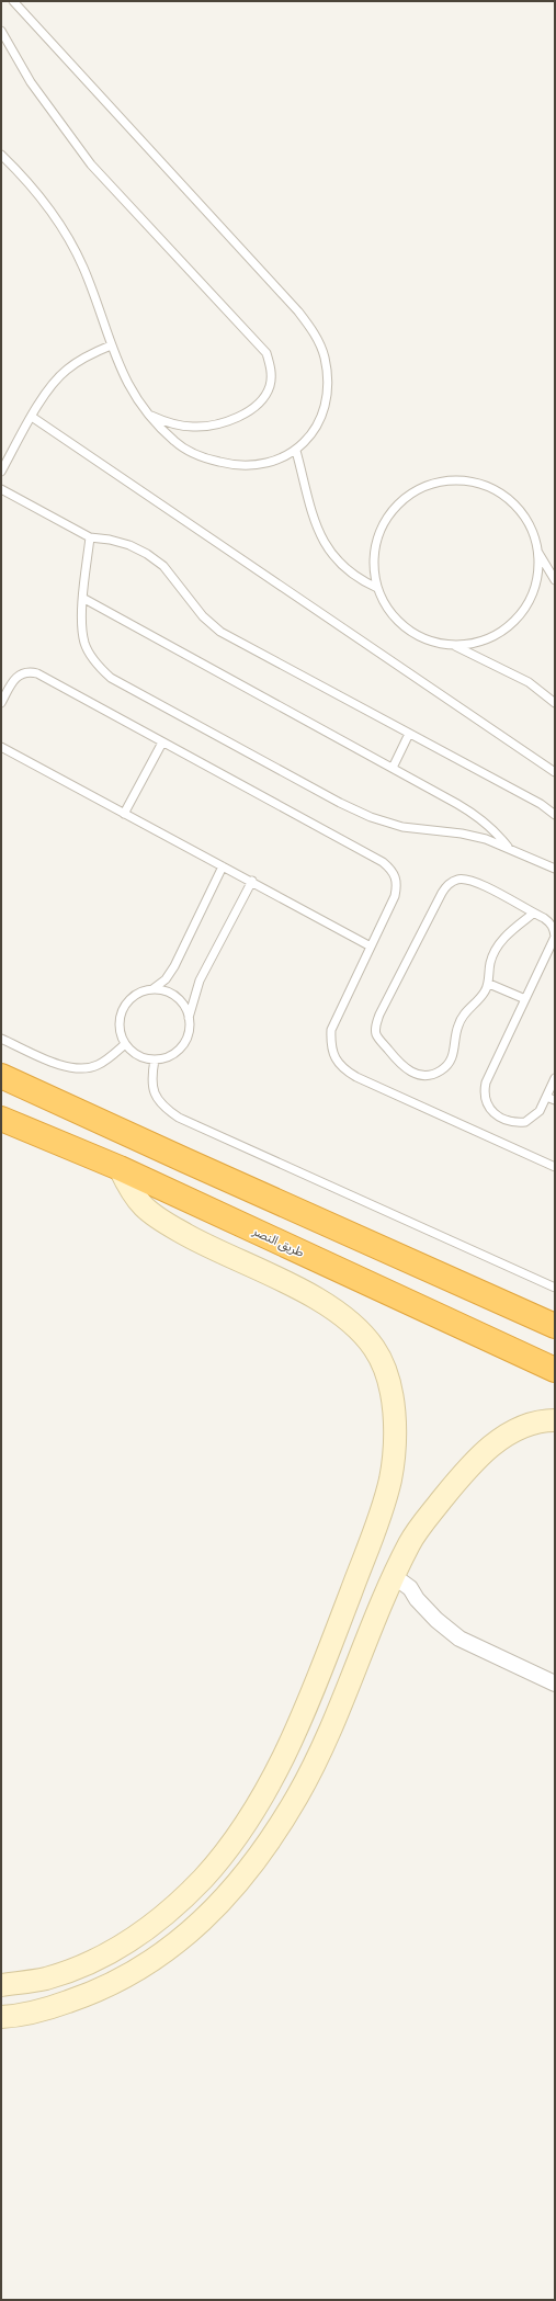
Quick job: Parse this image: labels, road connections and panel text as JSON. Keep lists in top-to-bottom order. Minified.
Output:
{"streets":{"highway":["طريق النصر"]}}
